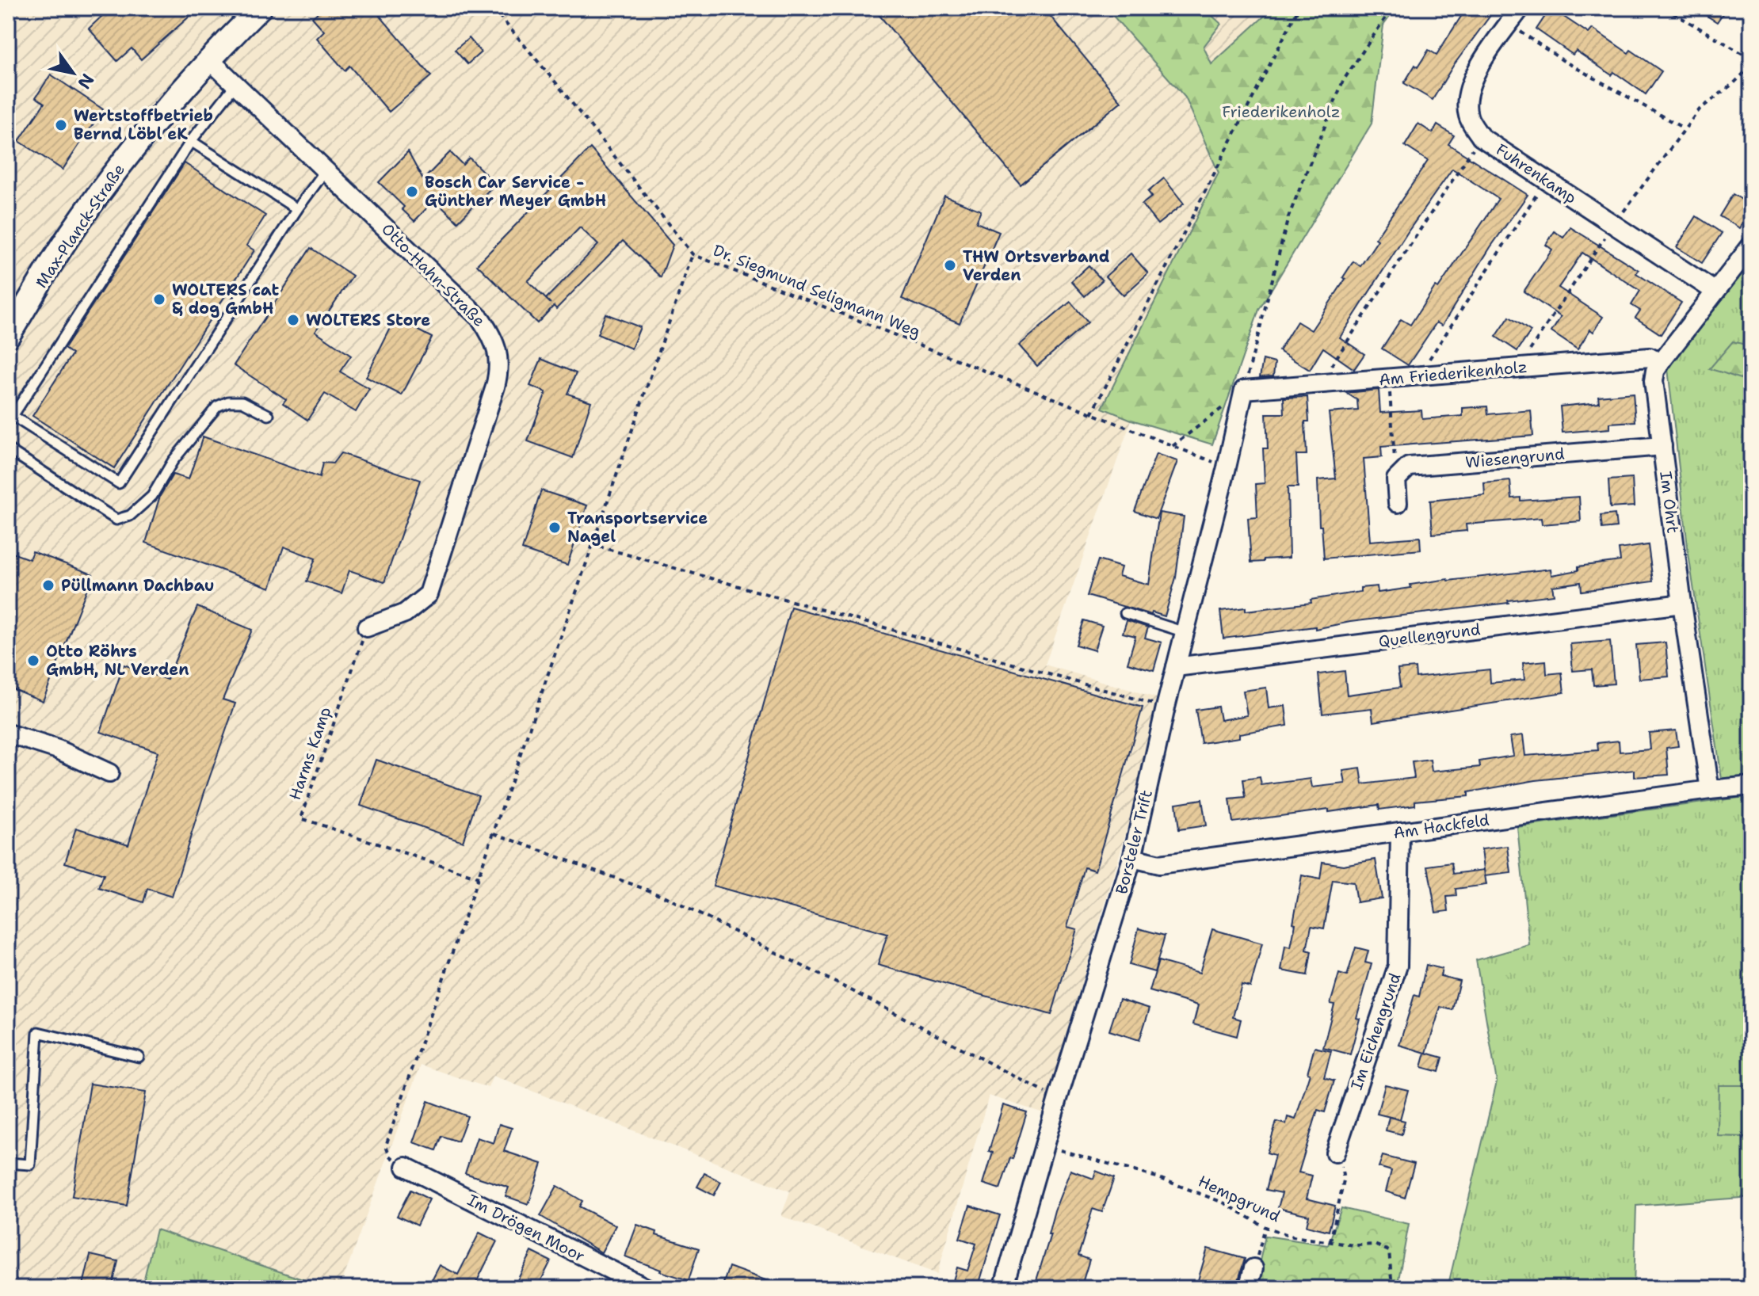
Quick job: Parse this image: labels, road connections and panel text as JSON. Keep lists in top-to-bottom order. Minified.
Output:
{"streets":{"street":["Fuhrenkamp","Max-Planck-Straße","Otto-Hahn-Straße","Am Friederikenholz","Wiesengrund","Im Ohrt","Quellengrund","Am Hackfeld","Borsteler Trift","Im Eichengrund","Im Drögen Moor"],"path":["Dr. Siegmund Seligmann Weg","Harms Kamp","Hempgrund"]},"crossings":[["Fuhrenkamp","Im Ohrt"],["Max-Planck-Straße","Otto-Hahn-Straße"],["Otto-Hahn-Straße","Harms Kamp"],["Dr. Siegmund Seligmann Weg","Borsteler Trift"],["Am Friederikenholz","Im Ohrt"],["Am Friederikenholz","Borsteler Trift"],["Wiesengrund","Im Ohrt"],["Im Ohrt","Quellengrund"],["Im Ohrt","Am Hackfeld"],["Quellengrund","Borsteler Trift"],["Am Hackfeld","Borsteler Trift"],["Am Hackfeld","Im Eichengrund"],["Borsteler Trift","Hempgrund"]],"parks":["Friederikenholz"],"places":["Wertstoffbetrieb Bernd Löbl eK","Bosch Car Service - Günther Meyer GmbH","THW Ortsverband Verden","WOLTERS cat & dog GmbH","WOLTERS Store","Transportservice Nagel","Püllmann Dachbau","Otto Röhrs GmbH, NL Verden"],"north":"bottom right"}
